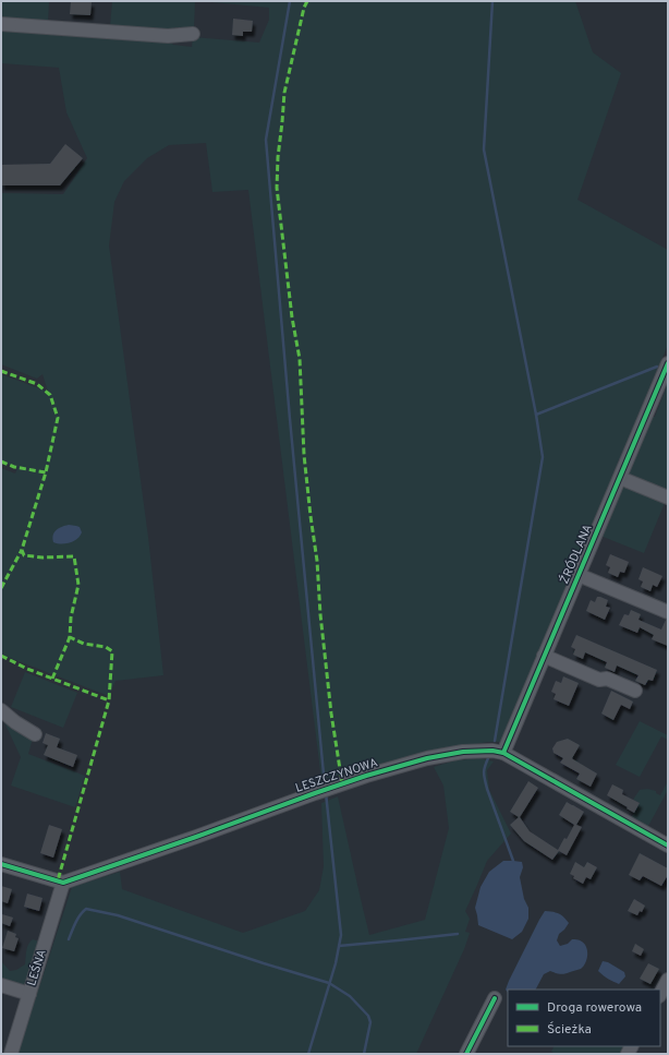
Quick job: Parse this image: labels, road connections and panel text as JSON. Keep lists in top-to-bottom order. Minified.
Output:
{"streets":{"street":["ŹRÓDLANA","LESZCZYNOWA","LEŚNA"]},"crossings":[["ŹRÓDLANA","LESZCZYNOWA"],["LESZCZYNOWA","LEŚNA"]],"legend":["Droga rowerowa","Ścieżka"]}
